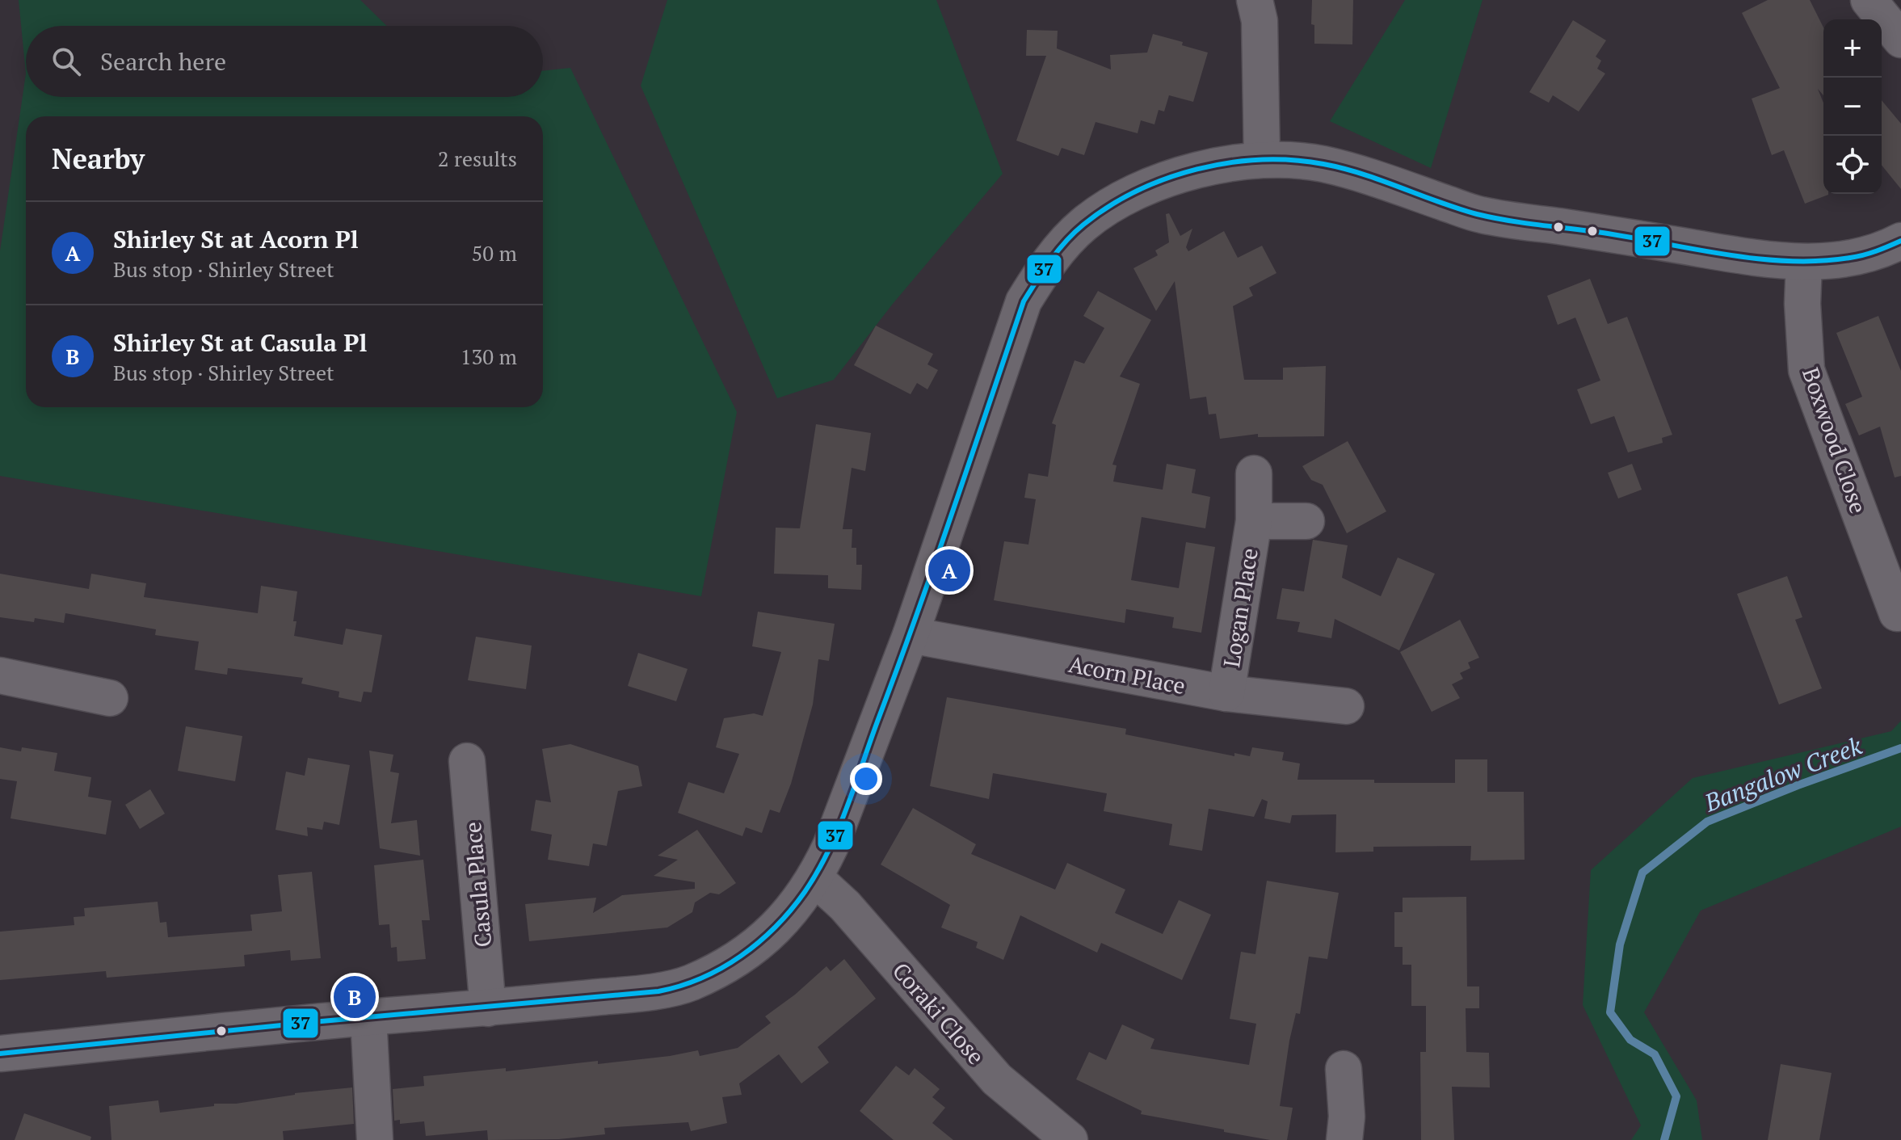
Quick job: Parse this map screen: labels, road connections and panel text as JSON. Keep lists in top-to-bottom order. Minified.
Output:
{"streets":{"street":["Boxwood Close","Logan Place","Acorn Place","Casula Place","Coraki Close"]},"crossings":[["Logan Place","Acorn Place"]],"water":["Bangalow Creek"],"lines":["transit line 37"],"page":{"map_buttons":["+","−"],"search":"Search here","heading":["Nearby","2 results"],"list":[{"mark":"A","name":"Shirley St at Acorn Pl","note":"Bus stop · Shirley Street","value":"50 m"},{"mark":"B","name":"Shirley St at Casula Pl","note":"Bus stop · Shirley Street","value":"130 m"}],"pins":["A","B"]}}
